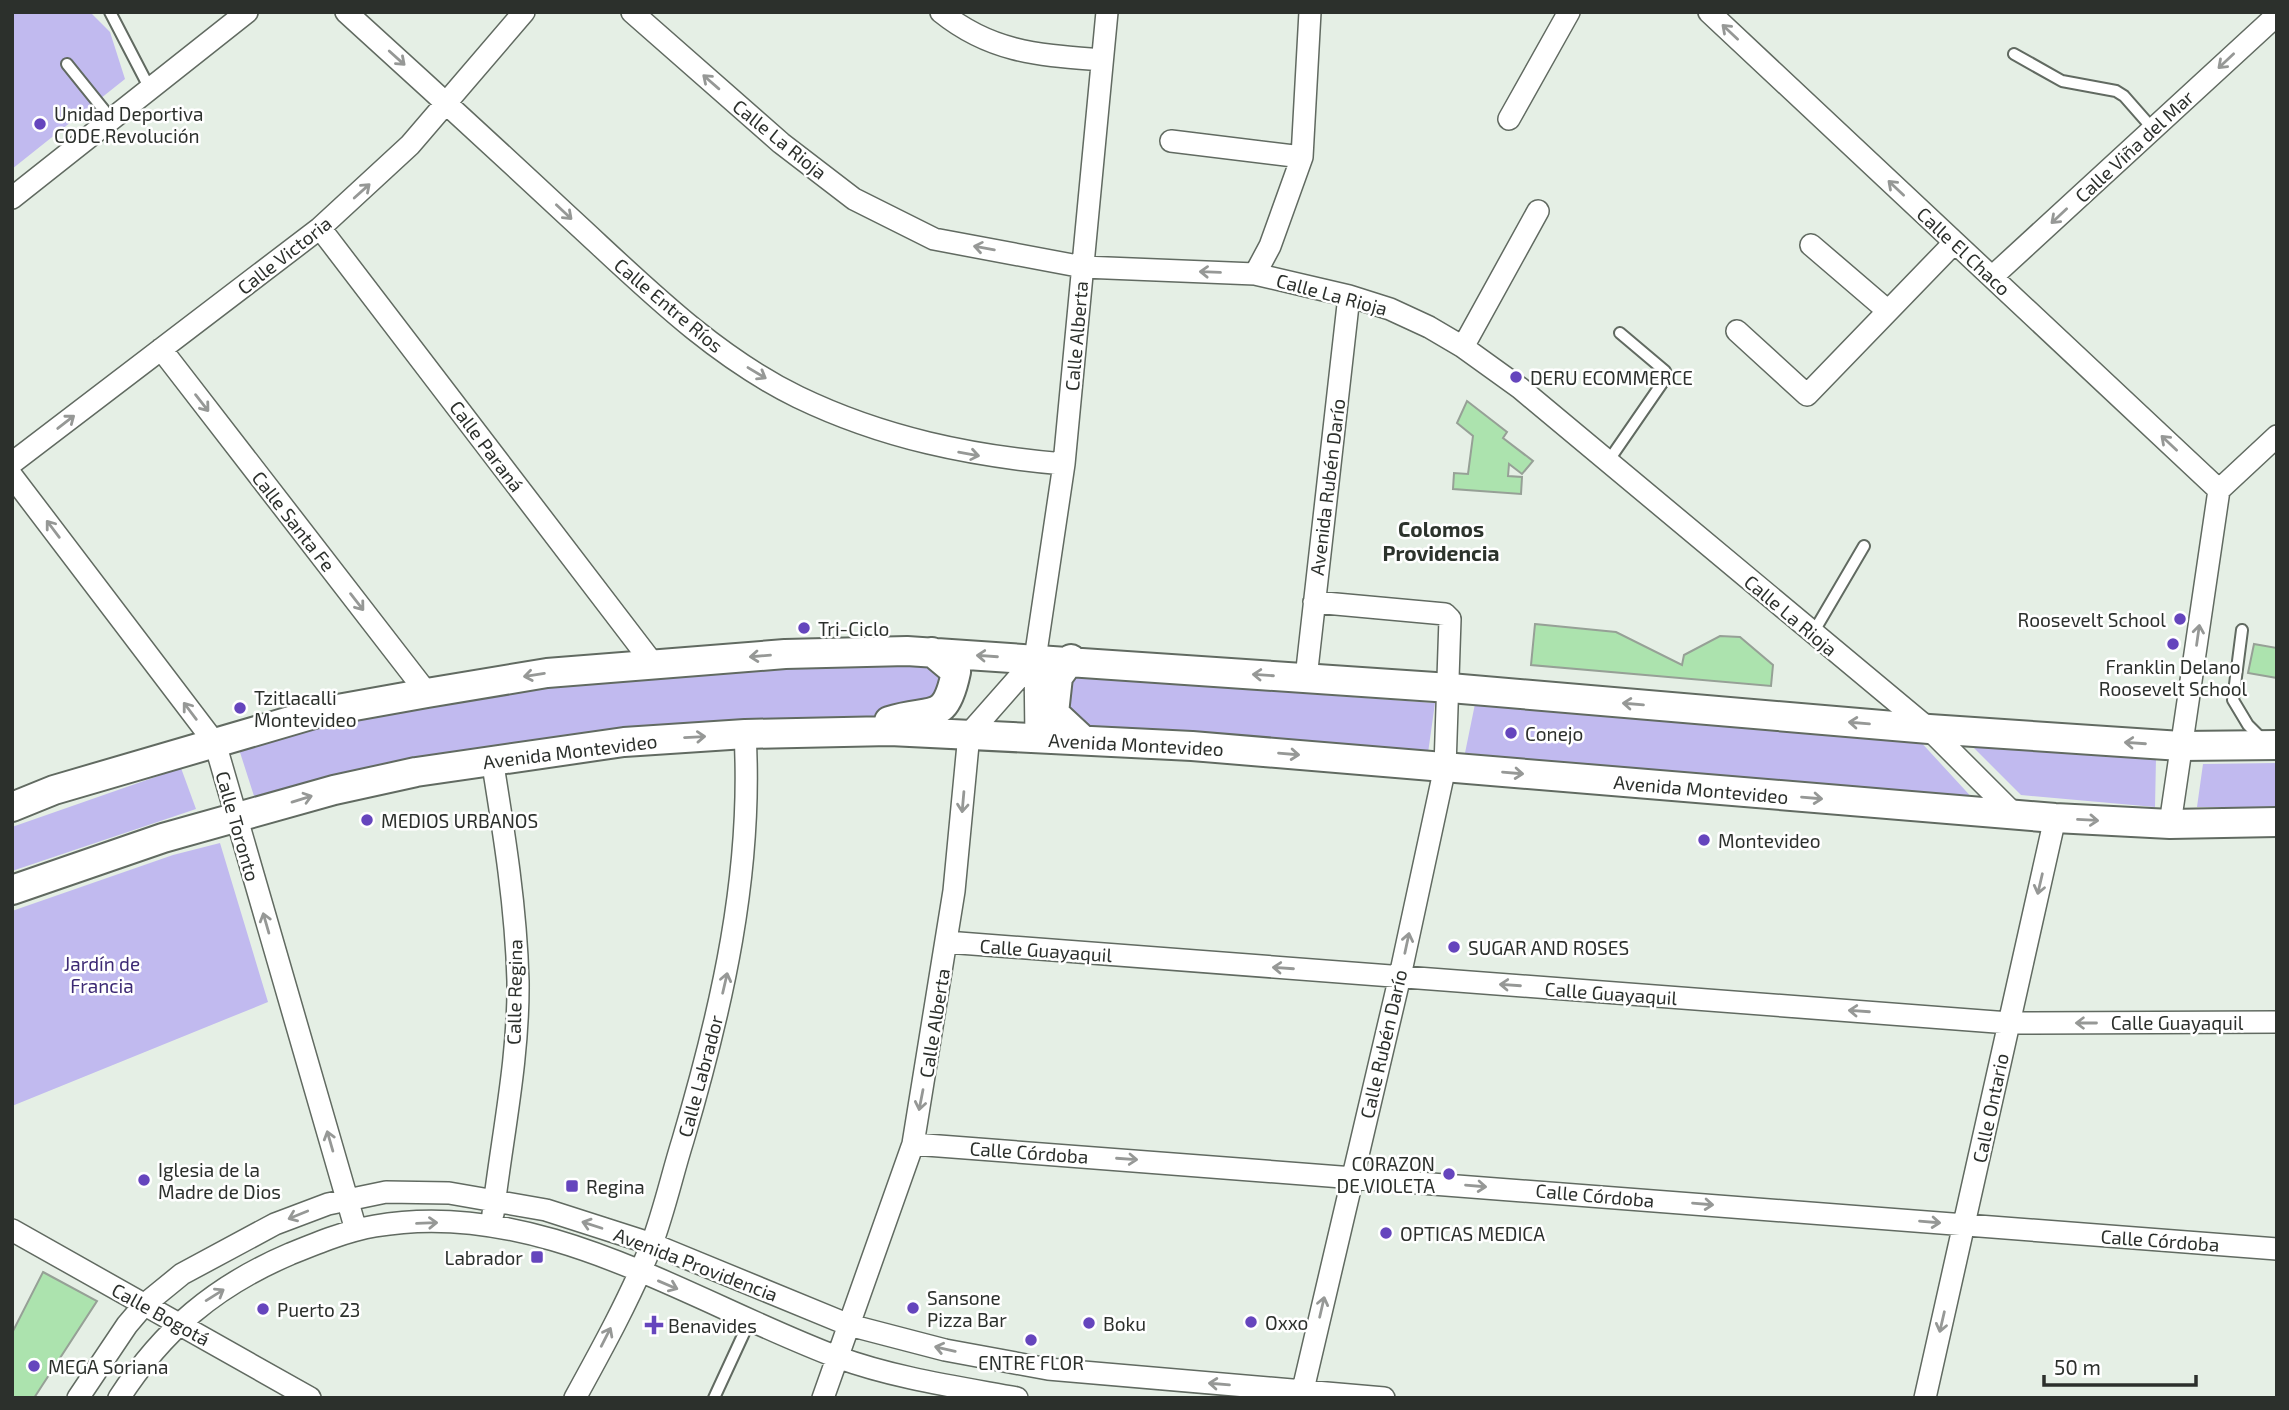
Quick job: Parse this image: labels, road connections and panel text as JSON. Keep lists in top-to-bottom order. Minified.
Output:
{"streets":{"street":["Calle La Rioja","Calle Viña del Mar","Calle El Chaco","Calle Victoria","Calle Entre Ríos","Calle Alberta","Calle Paraná","Avenida Rubén Darío","Calle Santa Fe","Avenida Montevideo","Calle Toronto","Calle Guayaquil","Calle Regina","Calle Rubén Darío","Calle Labrador","Calle Ontario","Calle Córdoba","Avenida Providencia","Calle Bogotá"]},"crossings":[["Calle La Rioja","Calle Alberta"],["Calle La Rioja","Avenida Rubén Darío"],["Calle La Rioja","Avenida Montevideo"],["Calle Viña del Mar","Calle El Chaco"],["Calle Victoria","Calle Entre Ríos"],["Calle Victoria","Calle Paraná"],["Calle Victoria","Calle Santa Fe"],["Calle Entre Ríos","Calle Alberta"],["Calle Alberta","Avenida Montevideo"],["Calle Alberta","Calle Guayaquil"],["Calle Alberta","Calle Córdoba"],["Calle Alberta","Avenida Providencia"],["Avenida Rubén Darío","Calle Rubén Darío"],["Avenida Montevideo","Calle Toronto"],["Avenida Montevideo","Calle Regina"],["Avenida Montevideo","Calle Rubén Darío"],["Avenida Montevideo","Calle Labrador"],["Avenida Montevideo","Calle Ontario"],["Calle Toronto","Avenida Providencia"],["Calle Guayaquil","Calle Rubén Darío"],["Calle Guayaquil","Calle Ontario"],["Calle Regina","Avenida Providencia"],["Calle Rubén Darío","Calle Córdoba"],["Calle Rubén Darío","Avenida Providencia"],["Calle Labrador","Avenida Providencia"],["Calle Ontario","Calle Córdoba"],["Avenida Providencia","Calle Bogotá"]],"one_way":["Calle La Rioja","Calle Viña del Mar","Calle El Chaco","Calle Victoria","Calle Entre Ríos","Calle Santa Fe","Calle Toronto","Calle Guayaquil","Calle Rubén Darío","Calle Labrador","Calle Ontario","Calle Córdoba"],"districts":["Colomos Providencia"],"parks":["Jardín de Francia"],"places":{"other":["Unidad Deportiva CODE Revolución","DERU ECOMMERCE","Roosevelt School","Tri-Ciclo","Franklin Delano Roosevelt School","Tzitlacalli Montevideo","Conejo","MEDIOS URBANOS","Montevideo","SUGAR AND ROSES","CORAZON DE VIOLETA","Iglesia de la Madre de Dios","OPTICAS MEDICA","Sansone Pizza Bar","Puerto 23","Oxxo","Boku","ENTRE FLOR","MEGA Soriana"],"transit":["Regina","Labrador"],"health":["Benavides"]},"scale_bar":"50 m"}
